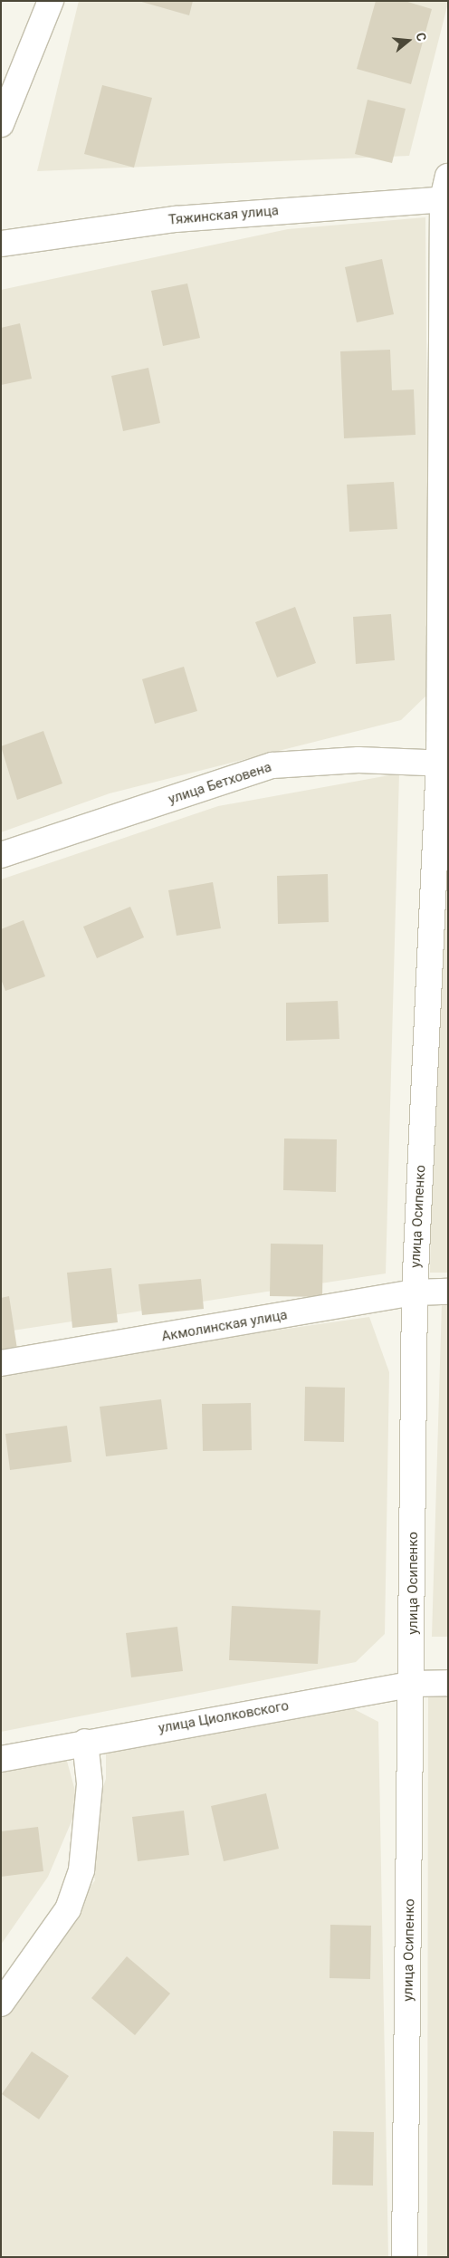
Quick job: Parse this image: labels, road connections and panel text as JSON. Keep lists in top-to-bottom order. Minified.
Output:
{"streets":{"street":["Тяжинская улица","улица Бетховена","улица Осипенко","Акмолинская улица","улица Циолковского"]},"crossings":[["Тяжинская улица","улица Осипенко"],["улица Бетховена","улица Осипенко"],["улица Осипенко","Акмолинская улица"],["улица Осипенко","улица Циолковского"]],"north":"right"}
